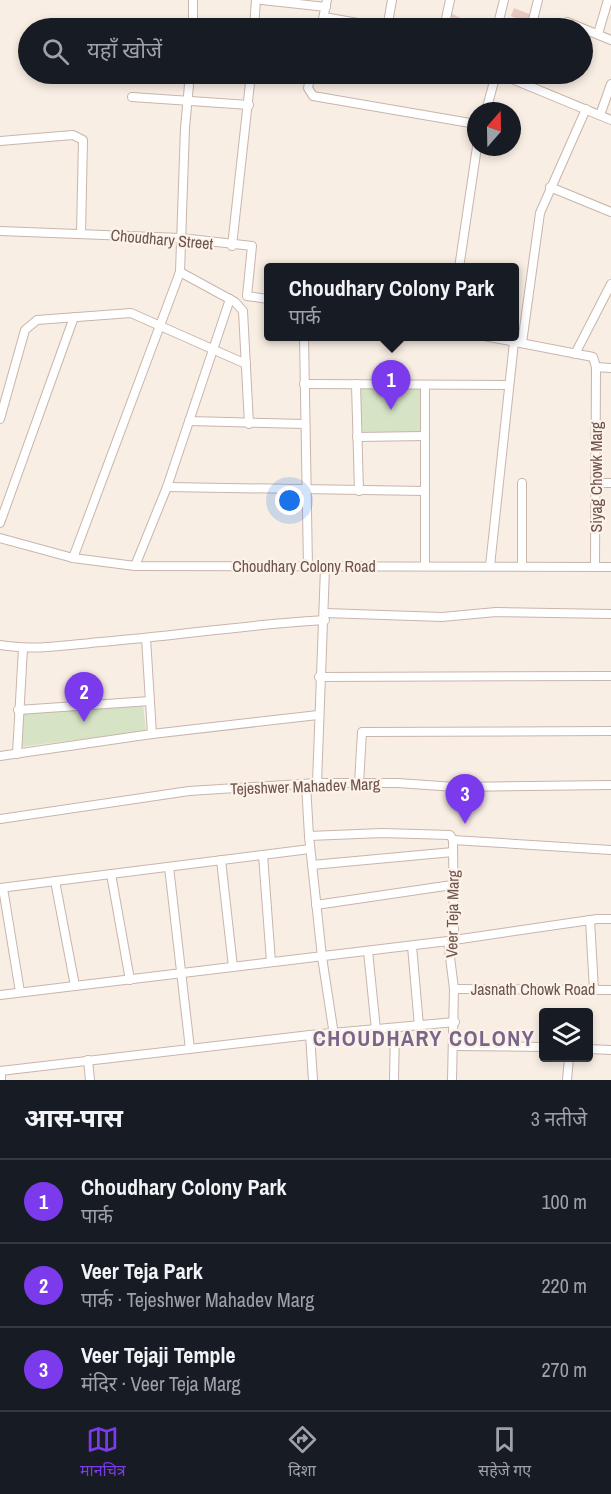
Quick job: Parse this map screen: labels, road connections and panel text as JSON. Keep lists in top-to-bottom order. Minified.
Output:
{"streets":{"street":["Choudhary Street","Siyag Chowk Marg","Choudhary Colony Road","Tejeshwer Mahadev Marg","Veer Teja Marg","Jasnath Chowk Road"]},"crossings":[["Siyag Chowk Marg","Choudhary Colony Road"],["Veer Teja Marg","Jasnath Chowk Road"]],"districts":["CHOUDHARY COLONY"],"north":"top","page":{"search":"यहाँ खोजें","popup":["Choudhary Colony Park","पार्क"],"pins":["1","2","3"],"heading":["आस-पास","3 नतीजे"],"list":[{"mark":"1","name":"Choudhary Colony Park","note":"पार्क","value":"100 m"},{"mark":"2","name":"Veer Teja Park","note":"पार्क · Tejeshwer Mahadev Marg","value":"220 m"},{"mark":"3","name":"Veer Tejaji Temple","note":"मंदिर · Veer Teja Marg","value":"270 m"}],"nav":["मानचित्र","दिशा","सहेजे गए"]}}
